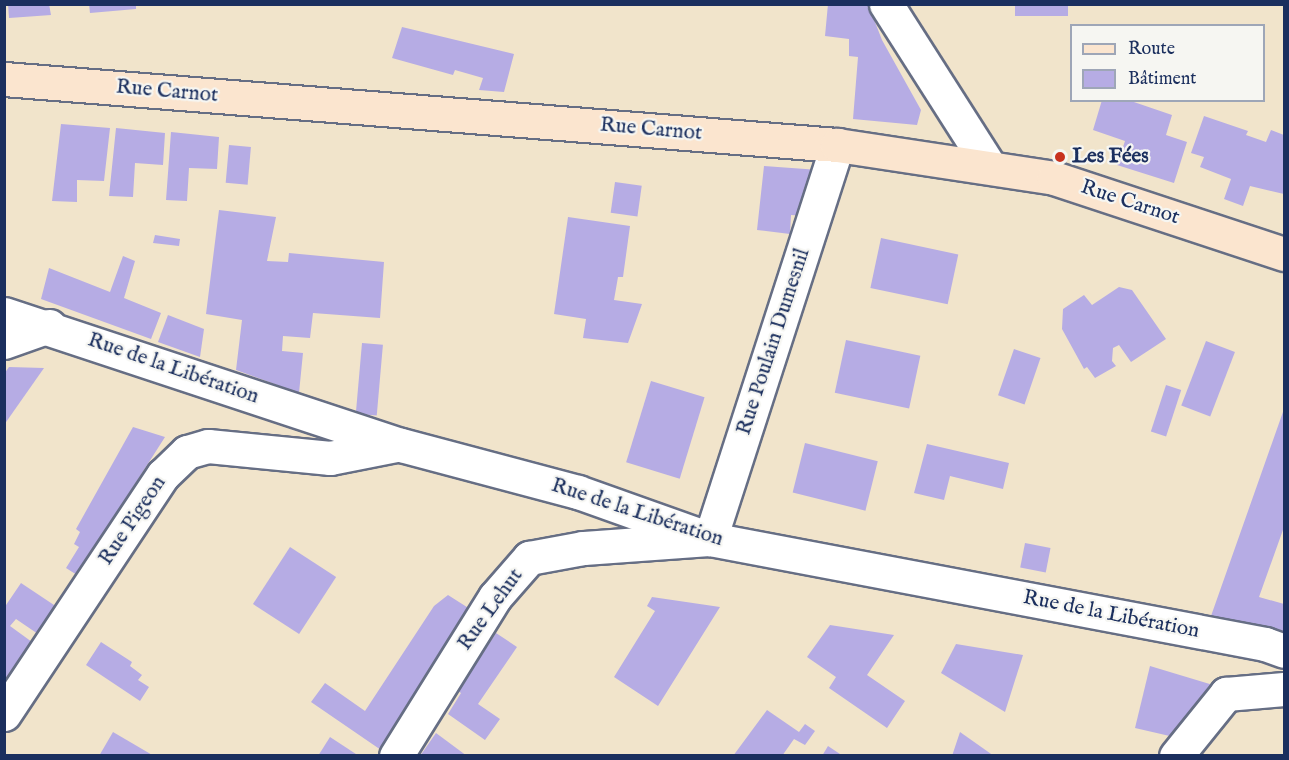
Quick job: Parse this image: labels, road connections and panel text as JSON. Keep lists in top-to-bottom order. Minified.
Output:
{"streets":{"street":["Rue Carnot","Rue Poulain Dumesnil","Rue de la Libération","Rue Pigeon","Rue Lehut"]},"crossings":[["Rue Carnot","Rue Poulain Dumesnil"],["Rue Poulain Dumesnil","Rue de la Libération"],["Rue Poulain Dumesnil","Rue Lehut"],["Rue de la Libération","Rue Pigeon"],["Rue de la Libération","Rue Lehut"]],"places":["Les Fées"],"legend":["Route","Bâtiment"]}
